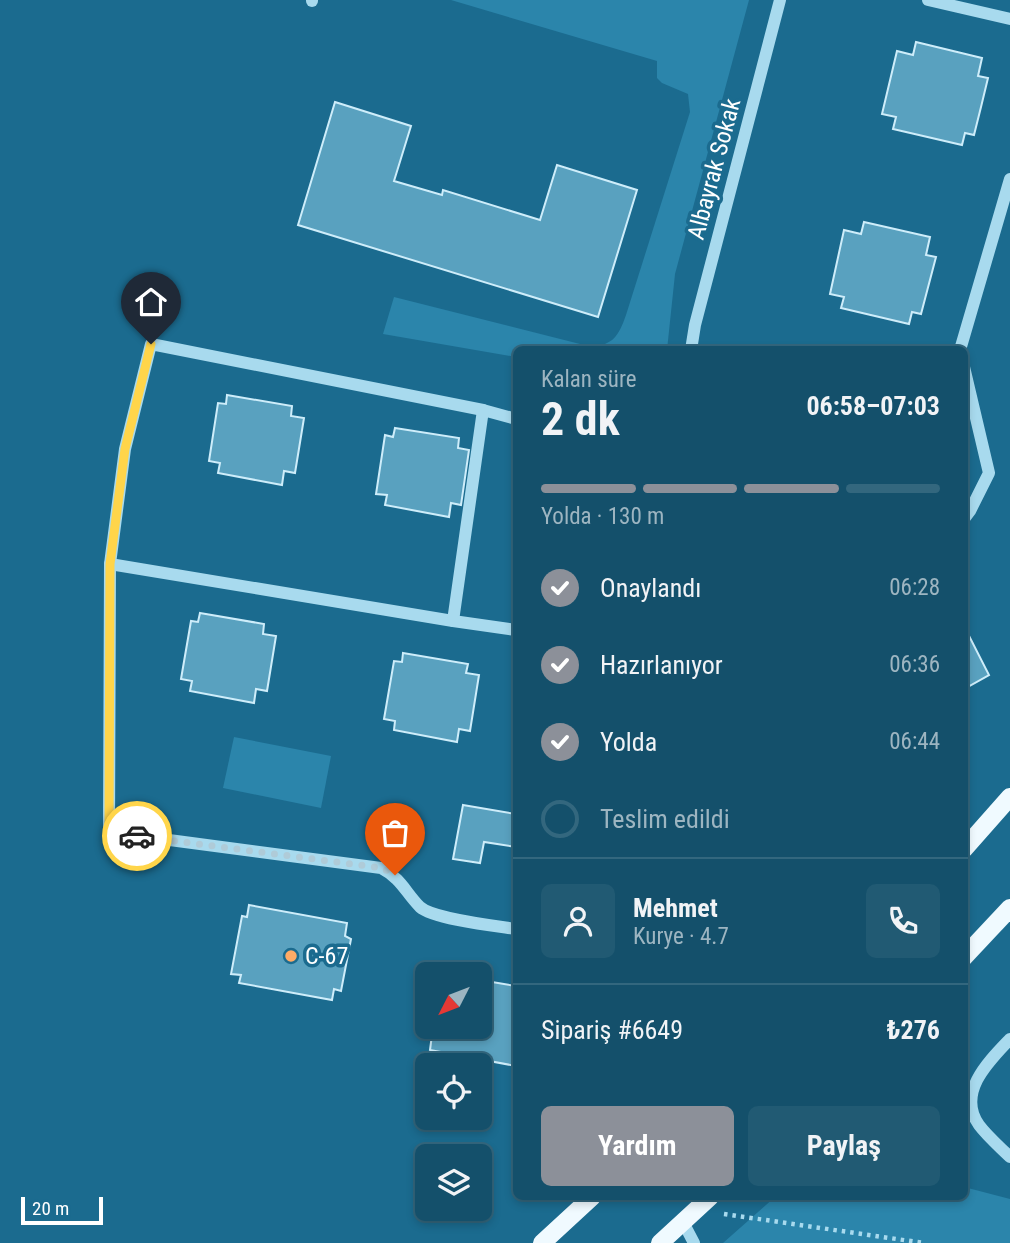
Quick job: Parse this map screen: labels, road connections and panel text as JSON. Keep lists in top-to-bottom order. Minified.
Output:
{"streets":{"street":["Albayrak Sokak"]},"places":["C-67"],"scale_bar":"20 m","north":"bottom left","page":{"heading":["2 dk","Kalan süre","06:58–07:03"],"panel":["Mehmet","Kurye · 4.7","Sipariş #6649","₺276"],"bar":"Yolda · 130 m","list":[["Onaylandı","06:28"],["Hazırlanıyor","06:36"],["Yolda","06:44"],"Teslim edildi"],"buttons":["Yardım","Paylaş"],"scale":"20 m"}}
